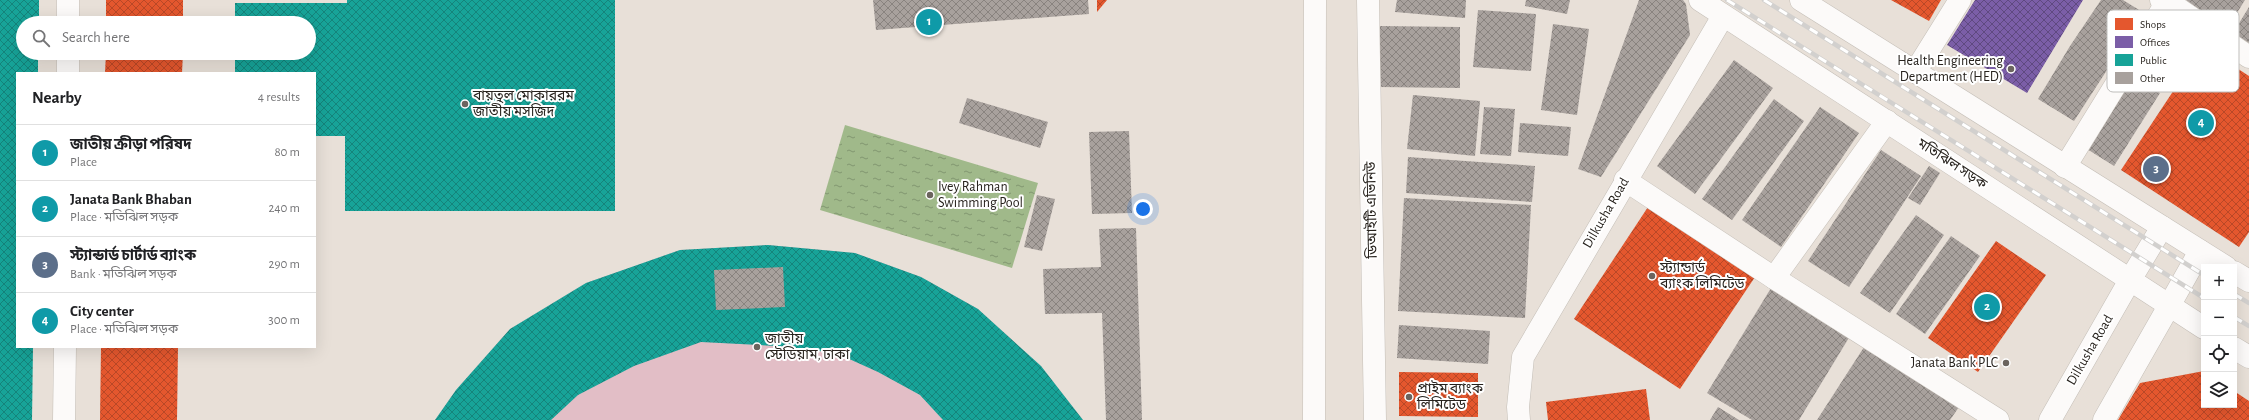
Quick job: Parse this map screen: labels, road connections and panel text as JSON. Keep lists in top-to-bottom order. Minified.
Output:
{"streets":{"main road":["মতিঝিল সড়ক","ডিআইটি এভিনিউ","Dilkusha Road"]},"crossings":[["মতিঝিল সড়ক","Dilkusha Road"]],"places":["Health Engineering Department (HED)","বায়তুল মোকাররম জাতীয় মসজিদ","Ivey Rahman Swimming Pool","স্ট্যান্ডার্ড ব্যাংক লিমিটেড","জাতীয় স্টেডিয়াম, ঢাকা","Janata Bank PLC","প্রাইম ব্যাংক লিমিটেড"],"legend":["Shops","Offices","Public","Other"],"page":{"pins":["1","4","3","2"],"search":"Search here","heading":["Nearby","4 results"],"list":[{"mark":"1","name":"জাতীয় ক্রীড়া পরিষদ","note":"Place","value":"80 m"},{"mark":"2","name":"Janata Bank Bhaban","note":"Place · মতিঝিল সড়ক","value":"240 m"},{"mark":"3","name":"স্ট্যান্ডার্ড চার্টার্ড ব্যাংক","note":"Bank · মতিঝিল সড়ক","value":"290 m"},{"mark":"4","name":"City center","note":"Place · মতিঝিল সড়ক","value":"300 m"}],"map_buttons":["+","−"]}}
